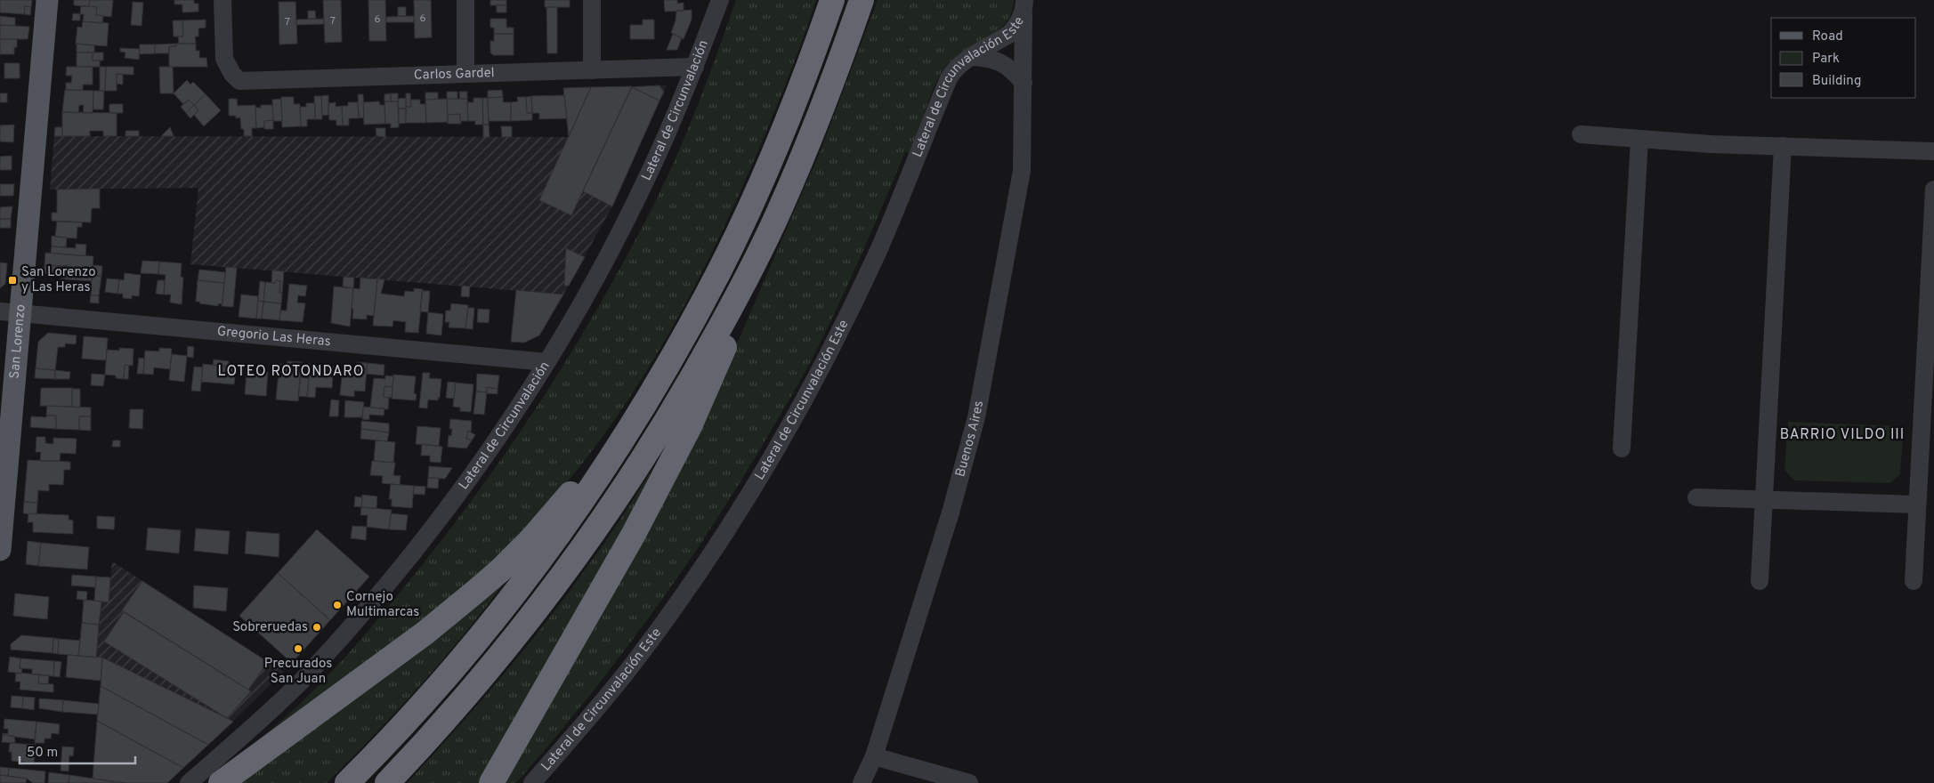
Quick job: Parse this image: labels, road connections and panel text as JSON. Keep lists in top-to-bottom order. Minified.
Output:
{"streets":{"main road":["San Lorenzo"],"street":["Carlos Gardel","Lateral de Circunvalación Este","Lateral de Circunvalación","Gregorio Las Heras","Buenos Aires"]},"crossings":[["Carlos Gardel","Lateral de Circunvalación"],["Lateral de Circunvalación Este","Buenos Aires"],["Lateral de Circunvalación","Gregorio Las Heras"],["Gregorio Las Heras","San Lorenzo"]],"districts":["LOTEO ROTONDARO","BARRIO VILDO III"],"places":{"transit":["San Lorenzo y Las Heras"],"other":["Cornejo Multimarcas","Sobreruedas","Precurados San Juan"]},"house_numbers":["6","6","7","7"],"legend":["Road","Park","Building"],"scale_bar":"50 m"}
